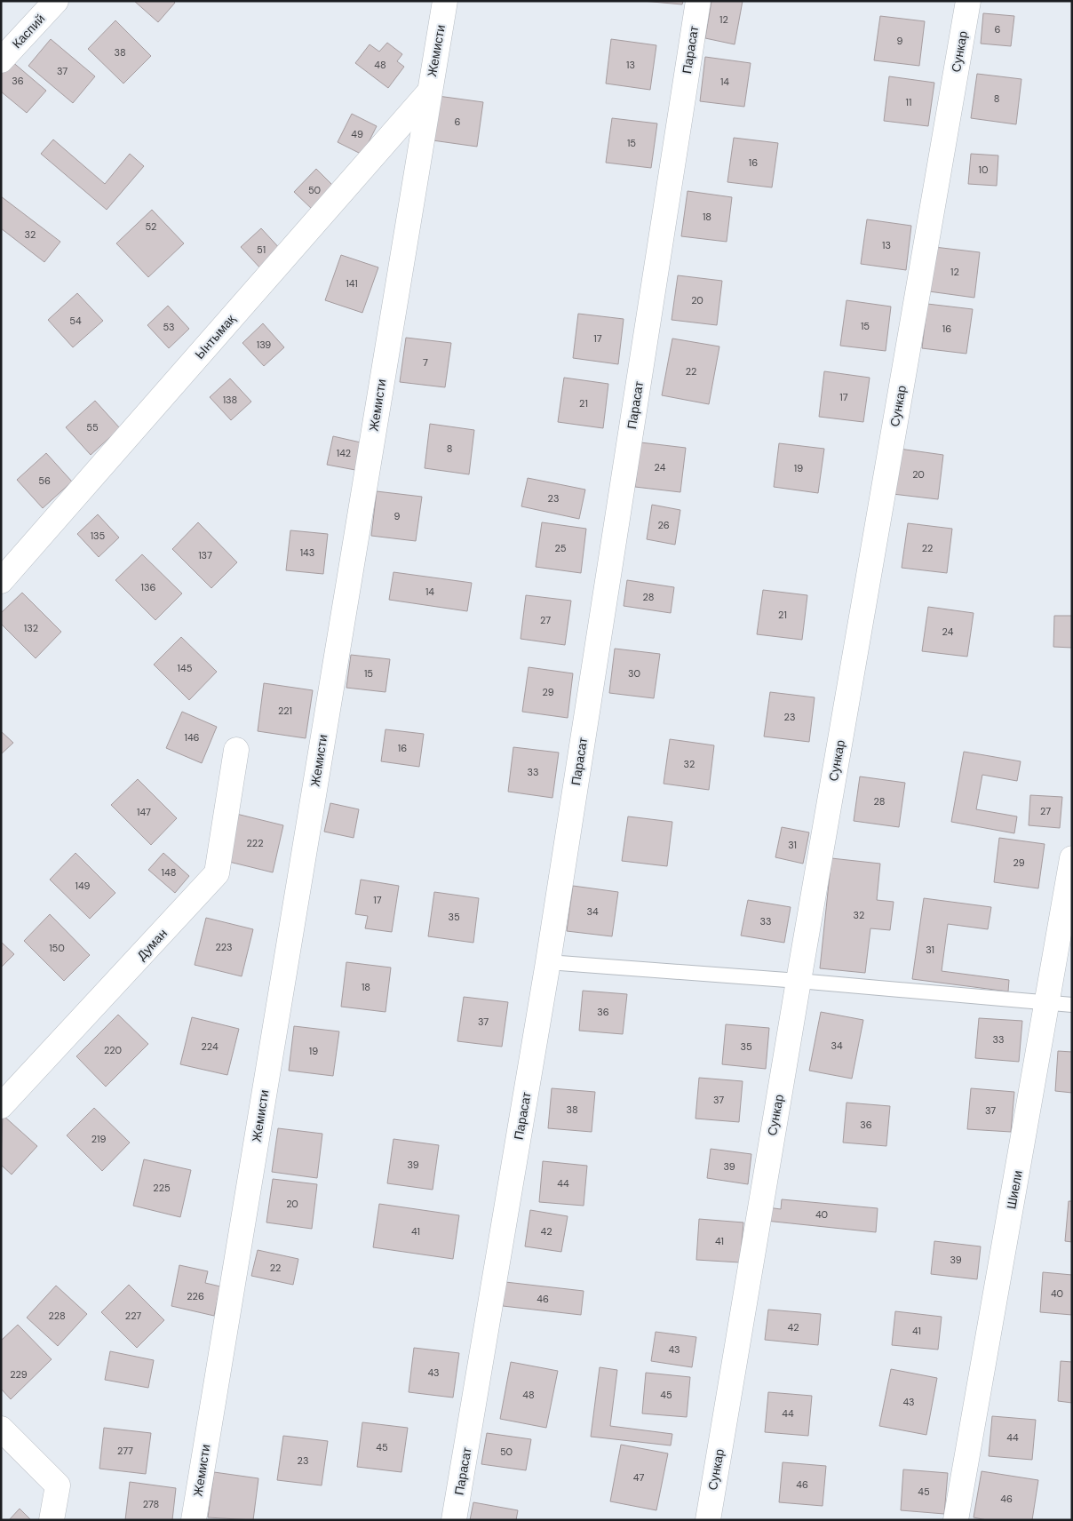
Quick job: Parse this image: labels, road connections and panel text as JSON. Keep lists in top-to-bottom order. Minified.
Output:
{"streets":{"street":["Каспий","Парасат","Жемисти","Сункар","Ынтымақ","Думан","Шиели"]},"crossings":[["Жемисти","Ынтымақ"]],"house_numbers":["12","6","9","38","48","13","37","36","14","8","11","6","49","15","16","10","50","18","52","32","13","51","12","141","20","54","15","53","16","17","139","7","22","17","138","21","55","8","142","24","19","20","56","23","9","26","135","25","22","143","137","136","14","28","21","27","132","24","145","15","30","29","221","23","146","16","32","33","28","27","147","222","31","29","148","149","17","34","32","35","33","223","150","31","18","36","37","33","34","224","35","220","19","37","38","37","36","219","39","39","44","225","20","40","41","42","41","39","22","40","226","46","228","227","42","41","43","43","229","48","45","43","44","44","45","277","50","23","47","46","45","46","278"]}
